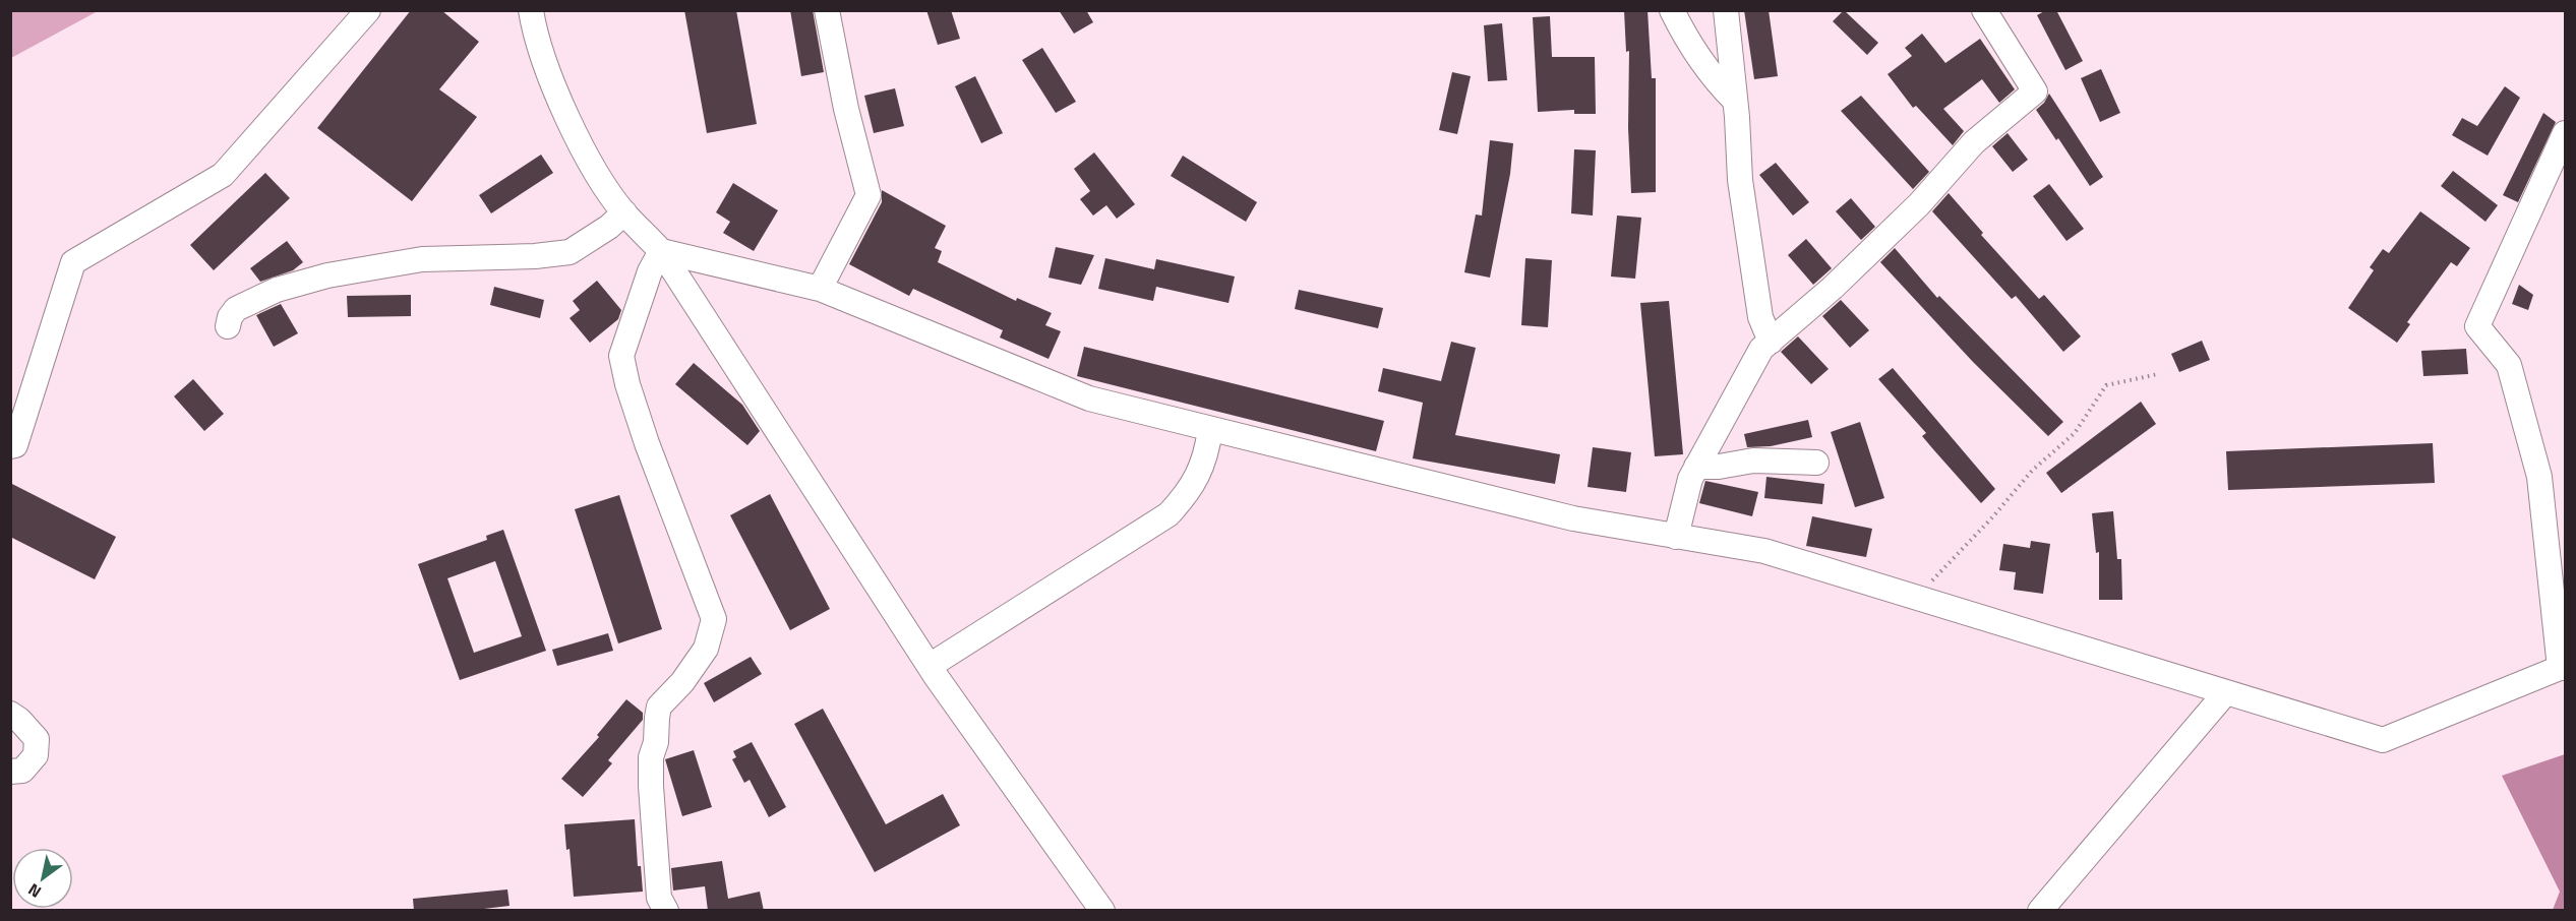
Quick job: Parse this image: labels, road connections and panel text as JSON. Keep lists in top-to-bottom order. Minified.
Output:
{"north":"bottom left"}
